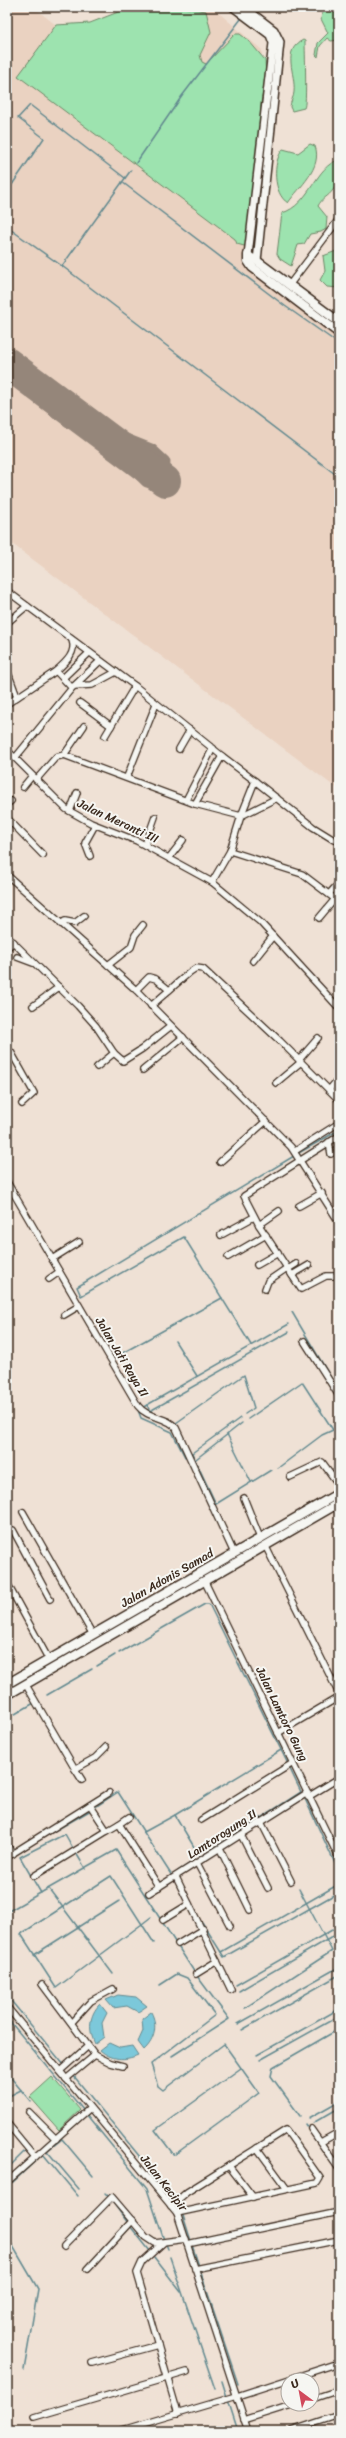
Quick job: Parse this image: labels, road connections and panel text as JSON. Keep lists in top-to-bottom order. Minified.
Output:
{"streets":{"highway":["Jalan Adonis Samad"],"street":["Jalan Meranti III","Jalan Jati Raya II","Jalan Lamtoro Gung","Lamtorogung II","Jalan Kecipir"]},"crossings":[["Jalan Jati Raya II","Jalan Adonis Samad"],["Jalan Lamtoro Gung","Lamtorogung II"]],"north":"top left"}
